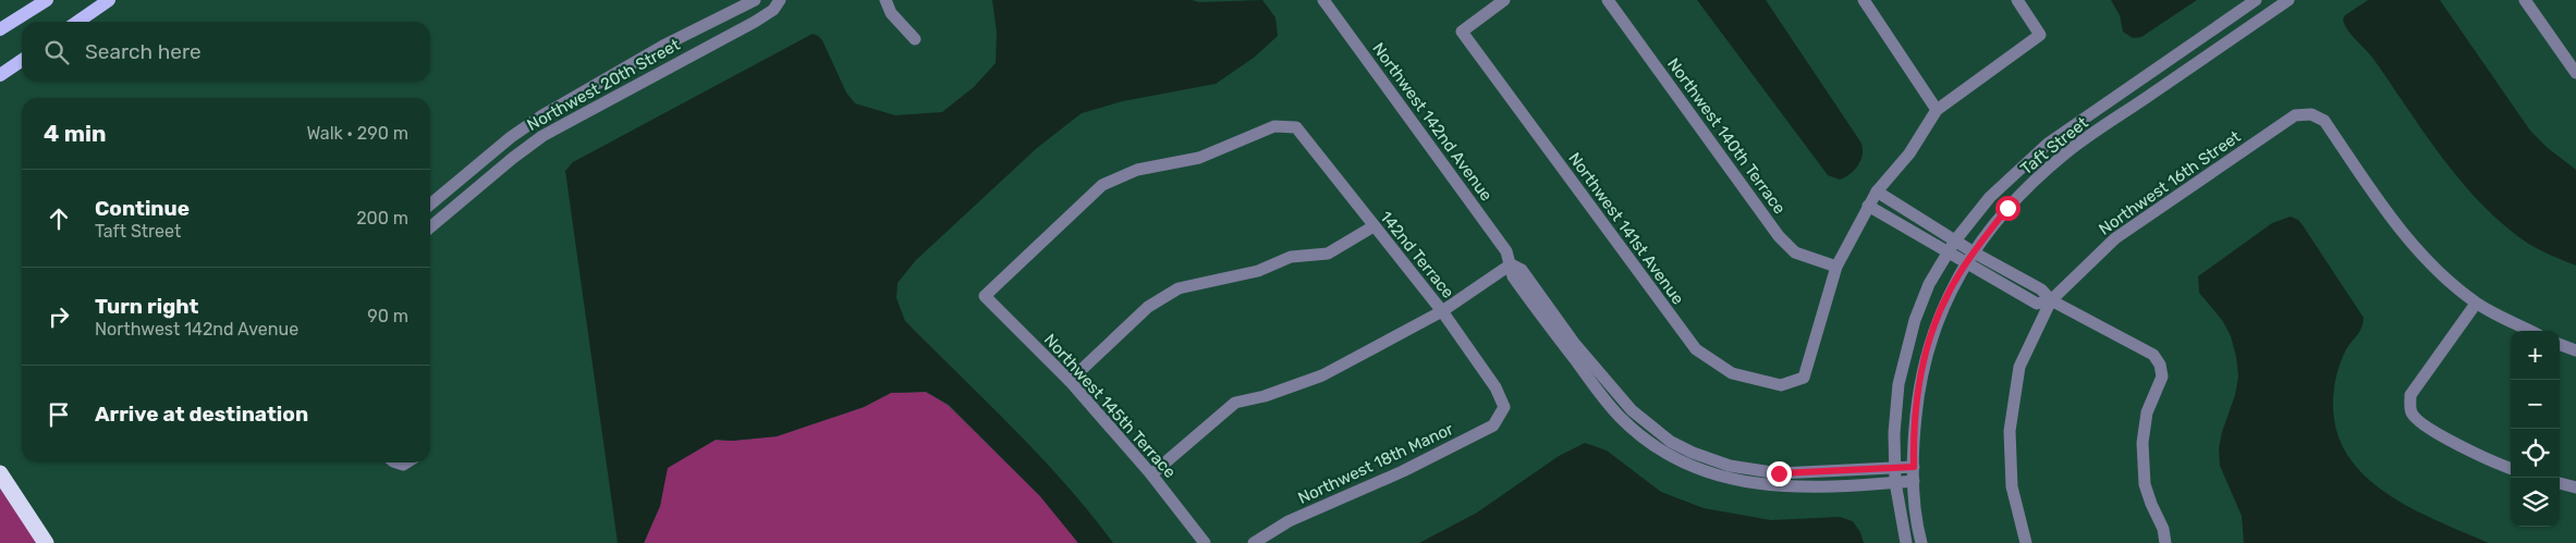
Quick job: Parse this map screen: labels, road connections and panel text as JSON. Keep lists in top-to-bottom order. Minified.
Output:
{"streets":{"street":["Northwest 20th Street","Northwest 142nd Avenue","Northwest 140th Terrace","Taft Street","Northwest 16th Street","Northwest 141st Avenue","142nd Terrace","Northwest 145th Terrace","Northwest 18th Manor"]},"crossings":[["Northwest 142nd Avenue","Taft Street"],["Northwest 140th Terrace","Northwest 141st Avenue"],["142nd Terrace","Northwest 145th Terrace"],["142nd Terrace","Northwest 18th Manor"]],"page":{"search":"Search here","heading":["4 min","Walk · 290 m"],"list":[["Continue","Taft Street","200 m"],["Turn right","Northwest 142nd Avenue","90 m"],"Arrive at destination"],"map_buttons":["+","−"]}}
